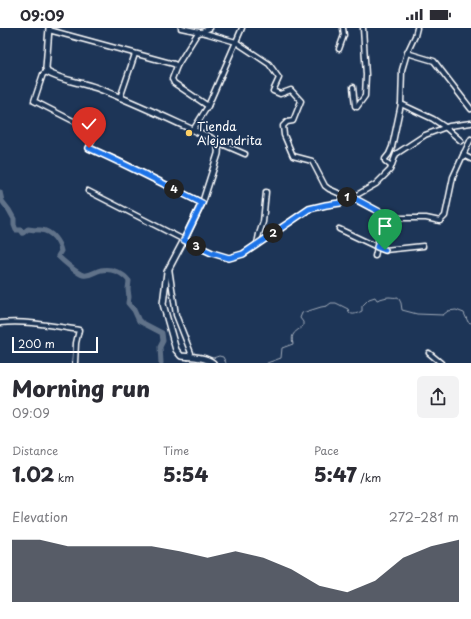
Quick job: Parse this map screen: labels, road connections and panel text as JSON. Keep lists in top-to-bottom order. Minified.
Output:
{"places":["Tienda Alejandrita"],"scale_bar":"200 m","page":{"status":"09:09","pins":["4","1","2","3"],"scale":"200 m","heading":["Morning run","09:09"],"stats":[["Distance","1.02 km"],["Time","5:54"],["Pace","5:47 /km"]],"chart":["Elevation","272–281 m"]}}
